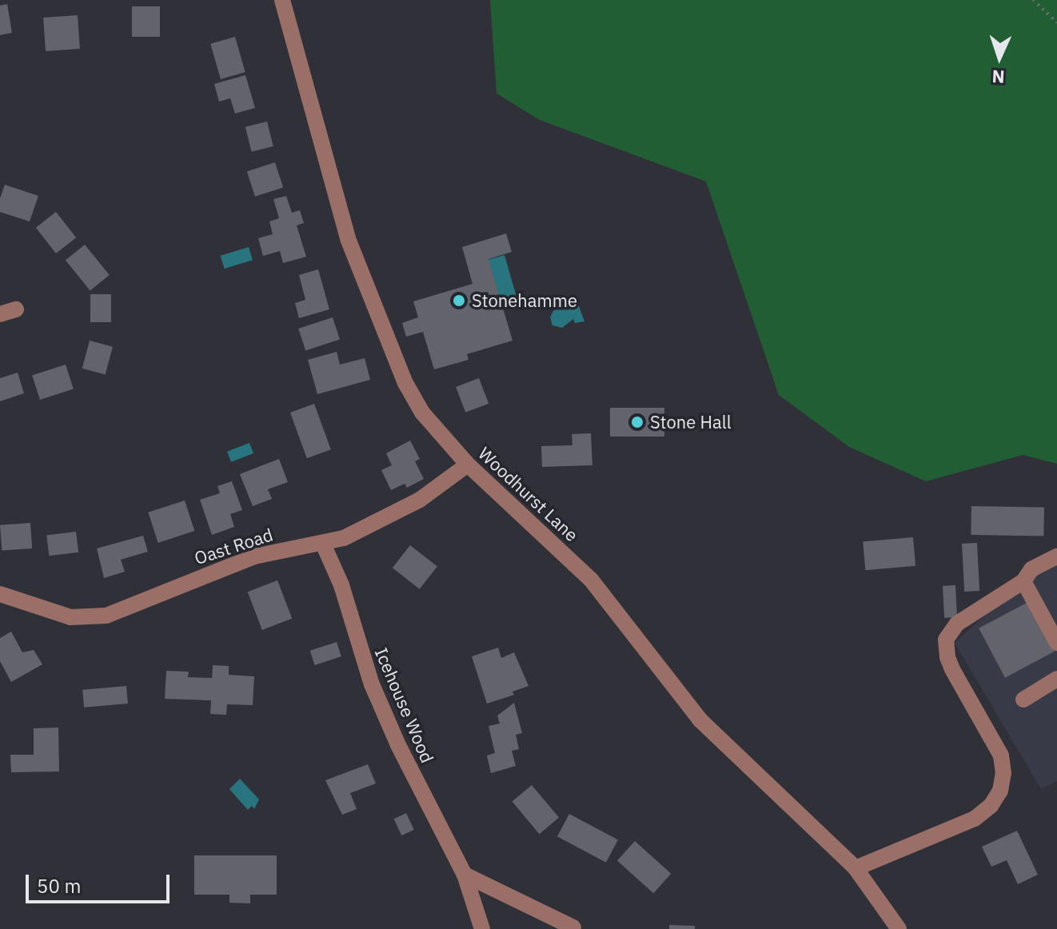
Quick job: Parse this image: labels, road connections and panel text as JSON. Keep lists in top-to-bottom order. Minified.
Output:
{"streets":{"street":["Woodhurst Lane","Oast Road","Icehouse Wood"]},"crossings":[["Woodhurst Lane","Oast Road"],["Oast Road","Icehouse Wood"]],"places":["Stonehamme","Stone Hall"],"scale_bar":"50 m","north":"bottom"}
